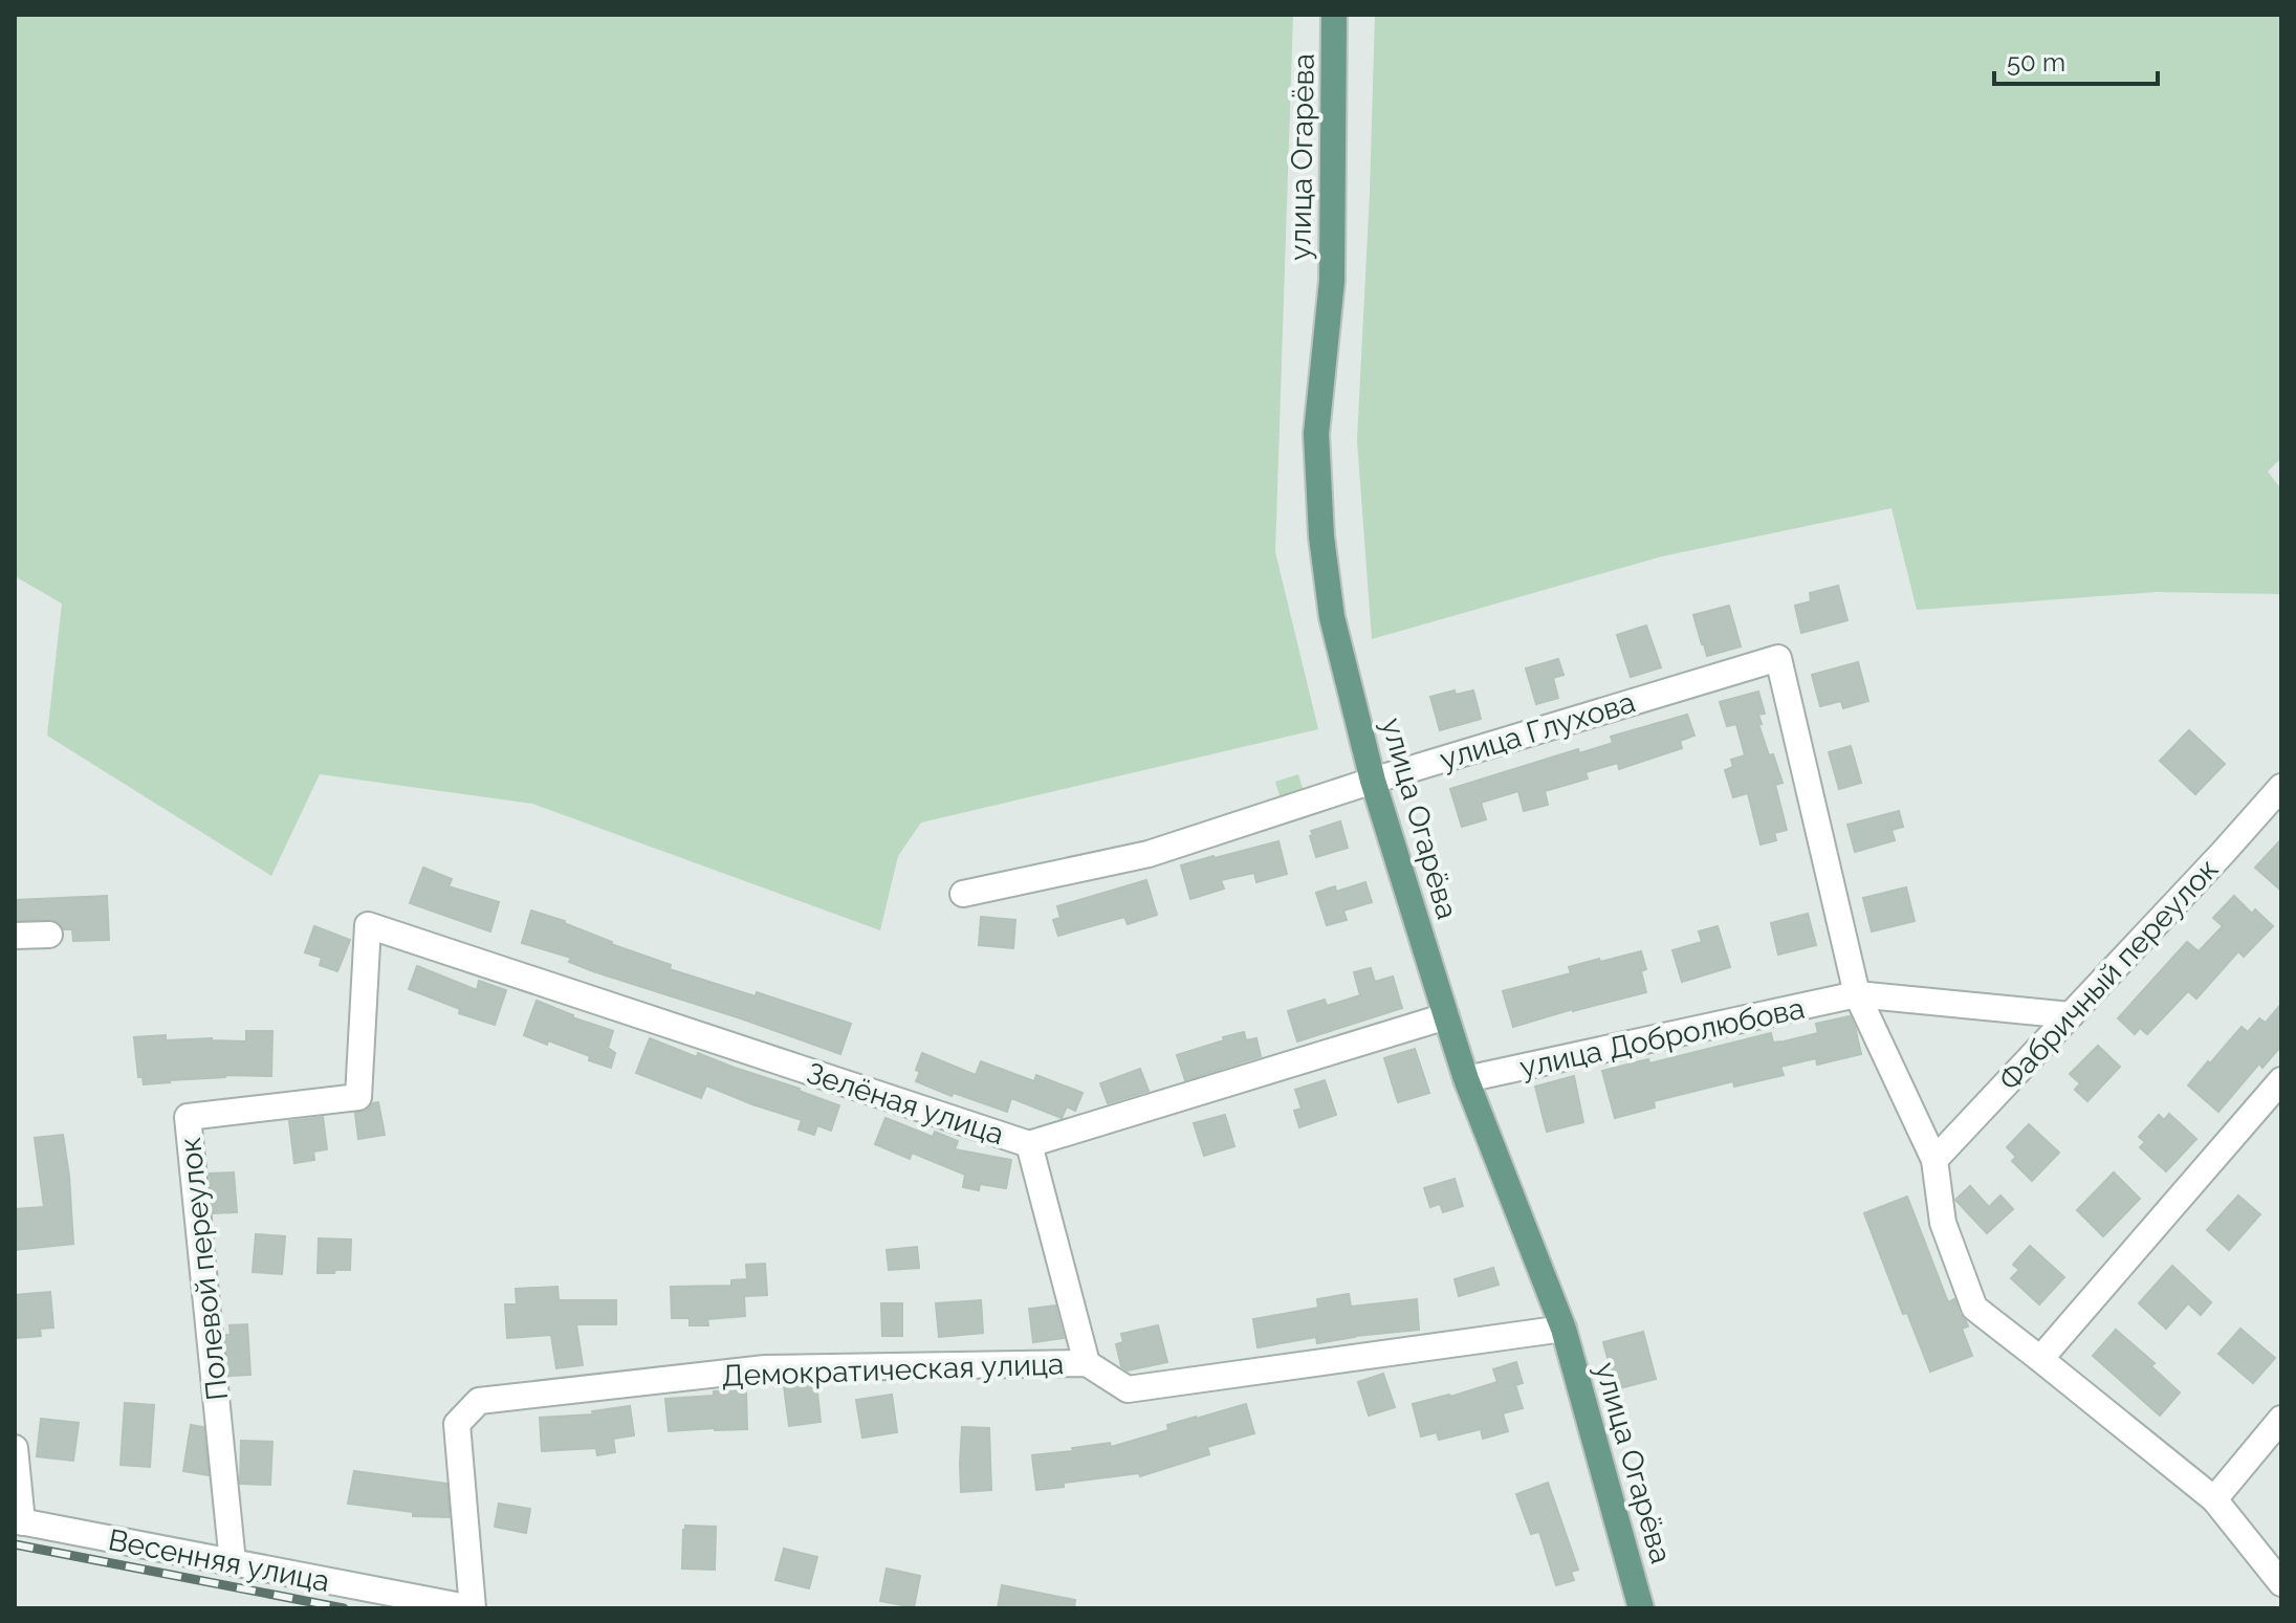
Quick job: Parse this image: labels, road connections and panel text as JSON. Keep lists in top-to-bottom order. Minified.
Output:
{"streets":{"main road":["улица Огарёва"],"street":["улица Глухова","Фабричный переулок","улица Добролюбова","Зелёная улица","Полевой переулок","Демократическая улица","Весенняя улица"]},"crossings":[["улица Огарёва","улица Глухова"],["улица Огарёва","улица Добролюбова"],["улица Огарёва","Зелёная улица"],["улица Огарёва","Демократическая улица"],["улица Глухова","улица Добролюбова"],["Фабричный переулок","улица Добролюбова"],["Зелёная улица","Полевой переулок"],["Полевой переулок","Весенняя улица"],["Демократическая улица","Весенняя улица"]],"scale_bar":"50 m"}
